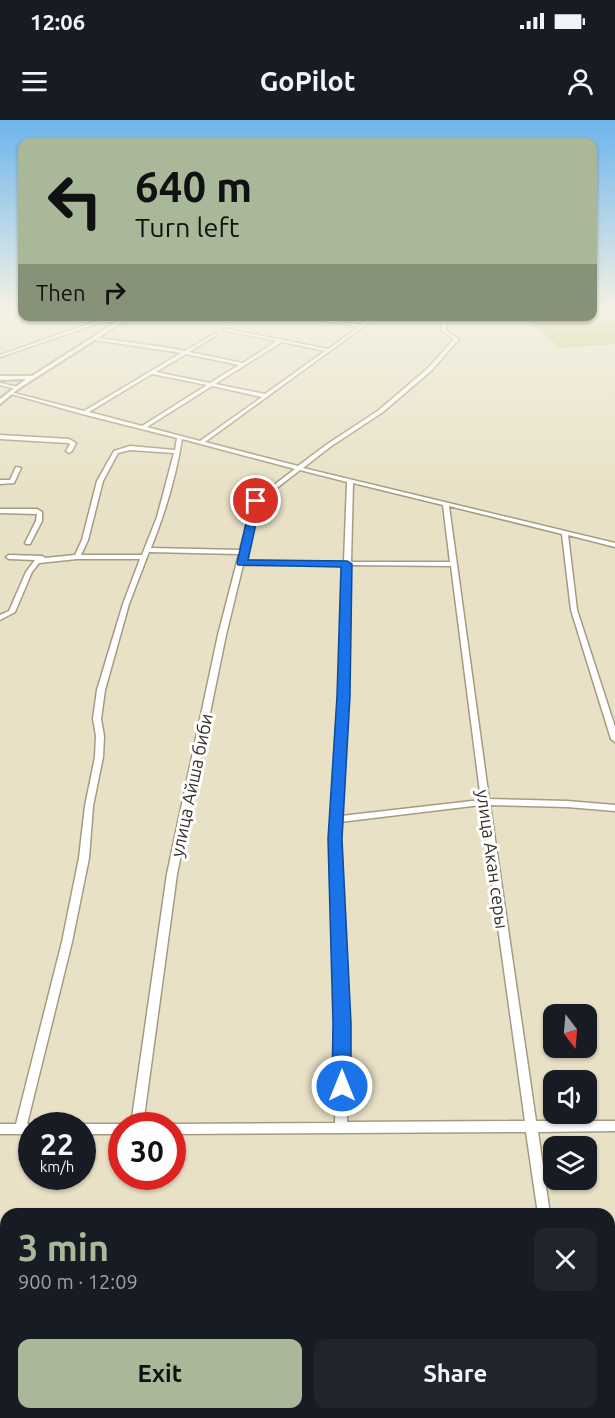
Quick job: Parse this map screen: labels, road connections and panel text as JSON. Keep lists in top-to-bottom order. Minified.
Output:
{"streets":{"street":["улица Айша биби","улица Акан серы"]},"north":"bottom","page":{"status":"12:06","header":"GoPilot","turn":["640 m","Turn left"],"then":"Then","speed":"22 km/h","limit":"30","heading":["3 min","900 m · 12:09"],"buttons":["Exit","Share"]}}
